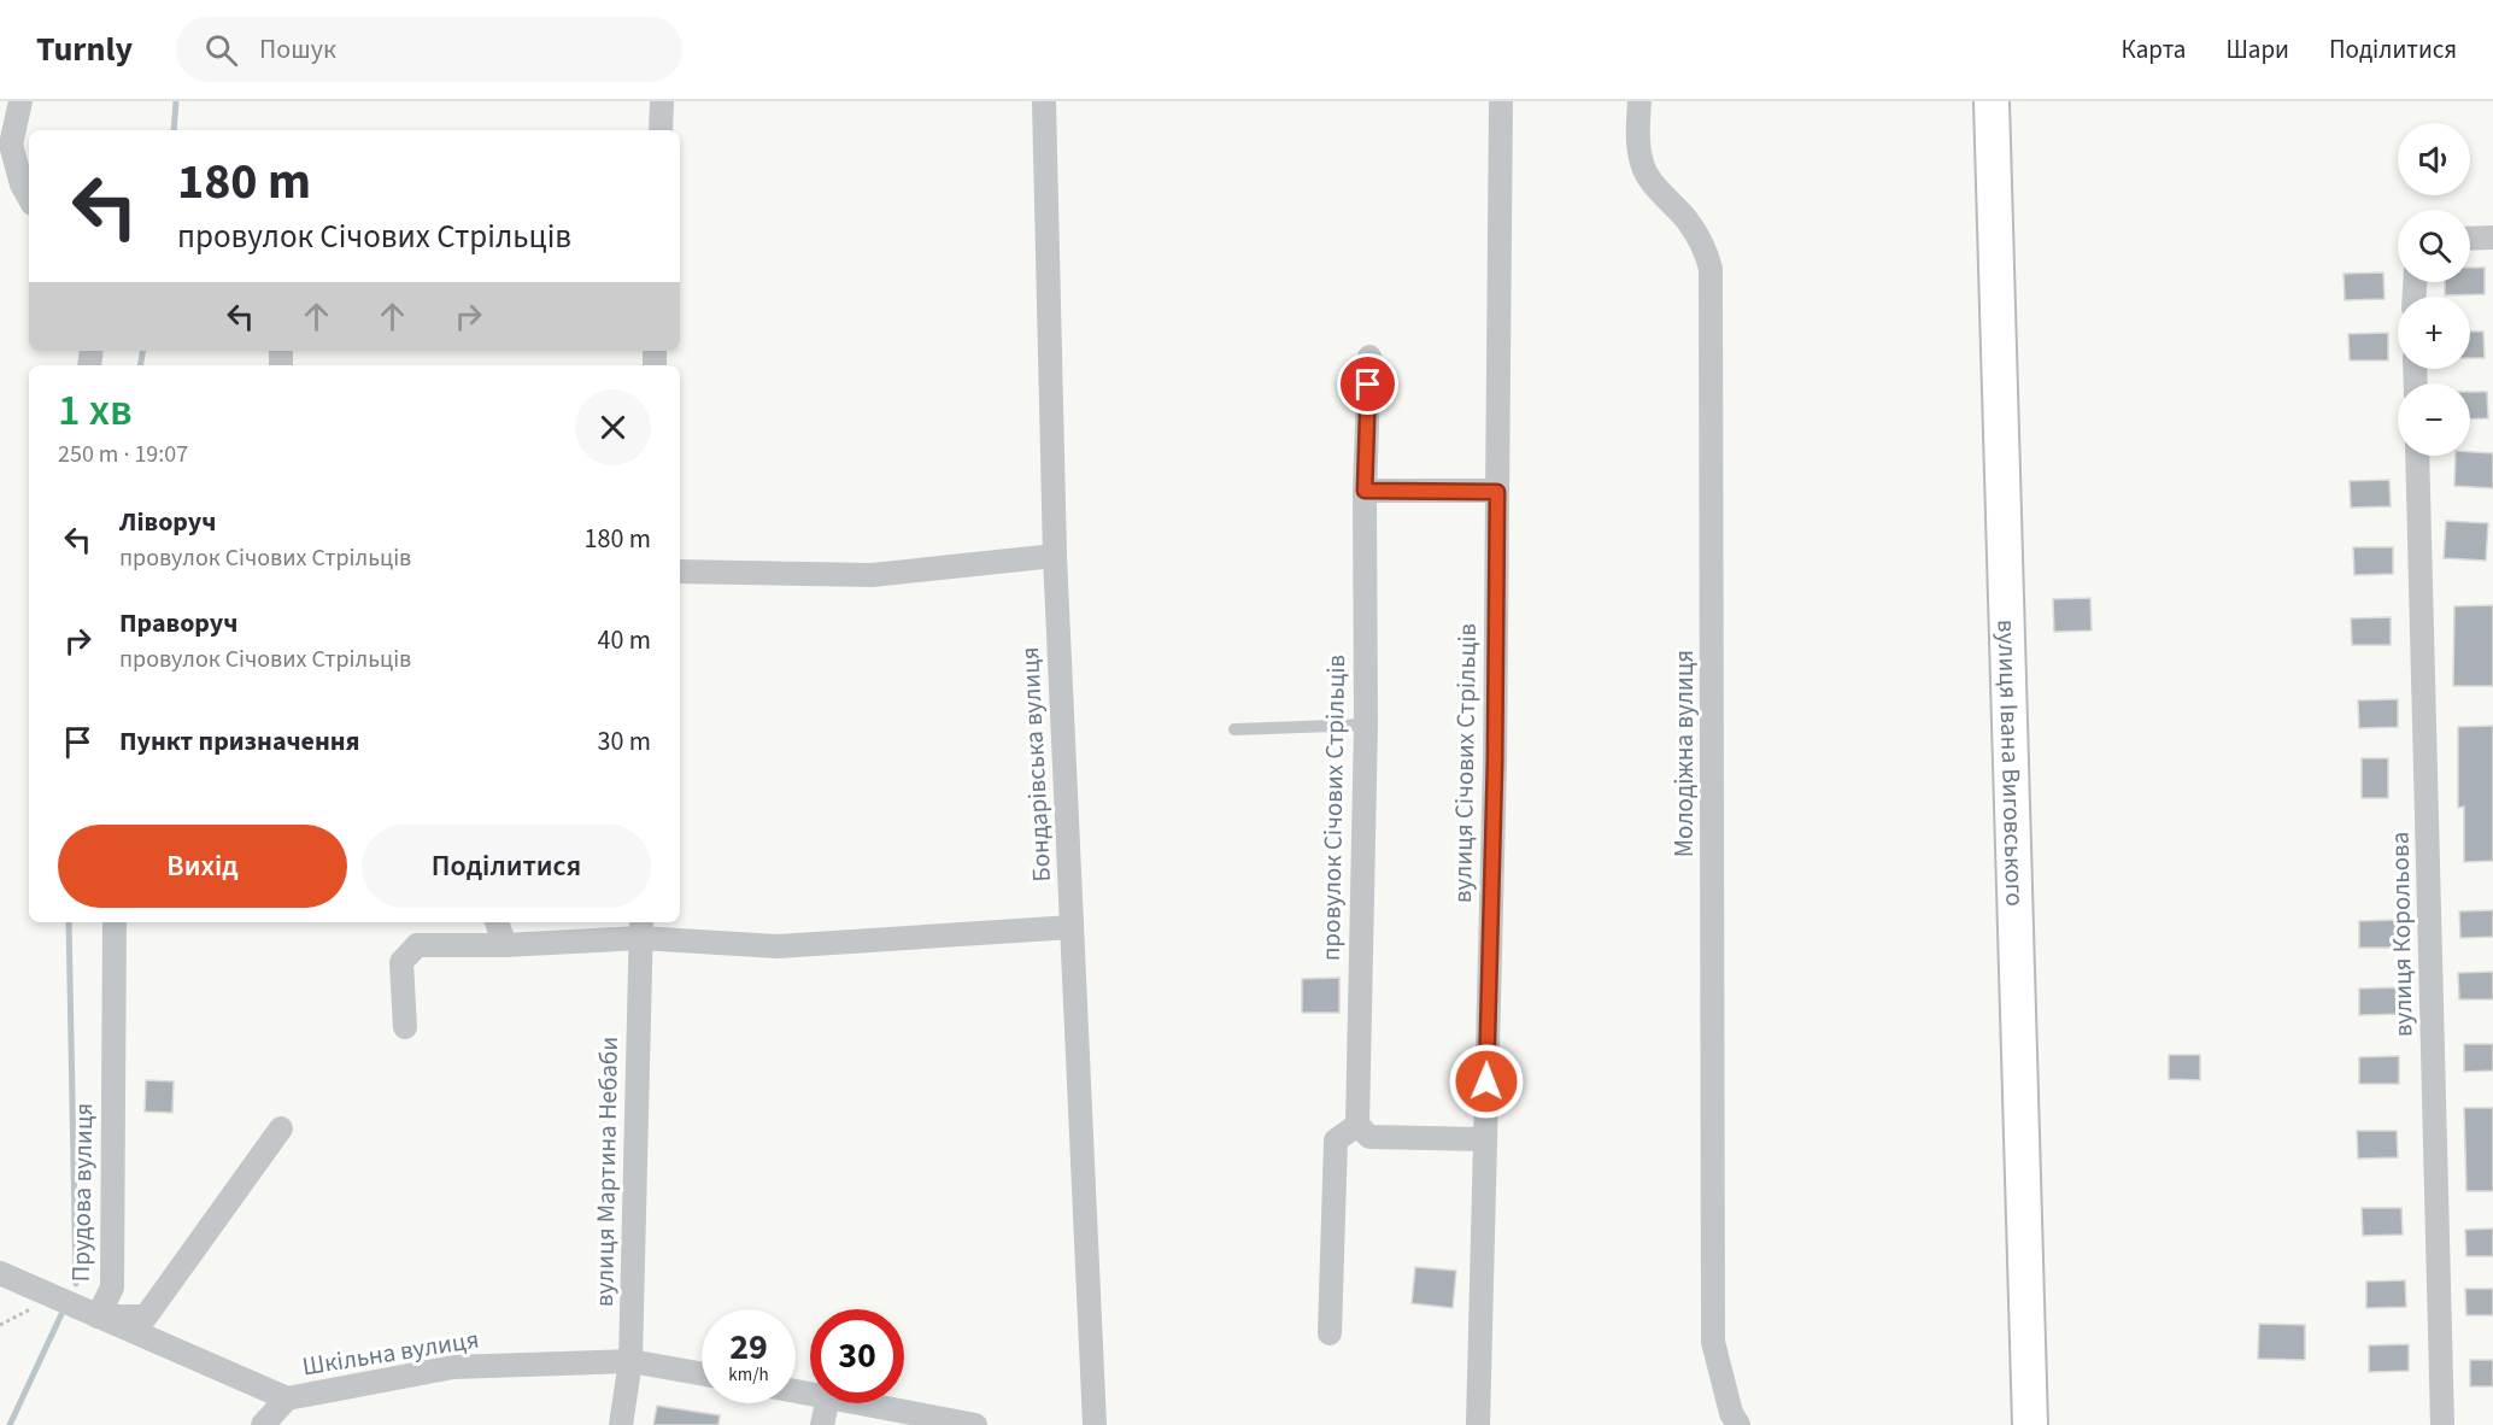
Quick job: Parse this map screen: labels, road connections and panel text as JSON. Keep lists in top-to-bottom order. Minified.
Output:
{"streets":{"street":["Молодіжна вулиця","вулиця Січових Стрільців","вулиця Івана Виговського","Бондарівська вулиця","провулок Січових Стрільців","вулиця Корольова","вулиця Мартина Небаби","Прудова вулиця","Шкільна вулиця"]},"crossings":[["вулиця Мартина Небаби","Шкільна вулиця"],["Прудова вулиця","Шкільна вулиця"]],"page":{"header":"Turnly","search":"Пошук","nav":["Карта","Шари","Поділитися"],"map_buttons":["+","−"],"turn":["180 m","провулок Січових Стрільців"],"heading":["1 хв","250 m · 19:07"],"list":[{"name":"Ліворуч","note":"провулок Січових Стрільців","value":"180 m"},{"name":"Праворуч","note":"провулок Січових Стрільців","value":"40 m"},{"name":"Пункт призначення","value":"30 m"}],"buttons":["Вихід","Поділитися"],"speed":"29 km/h","limit":"30"}}
